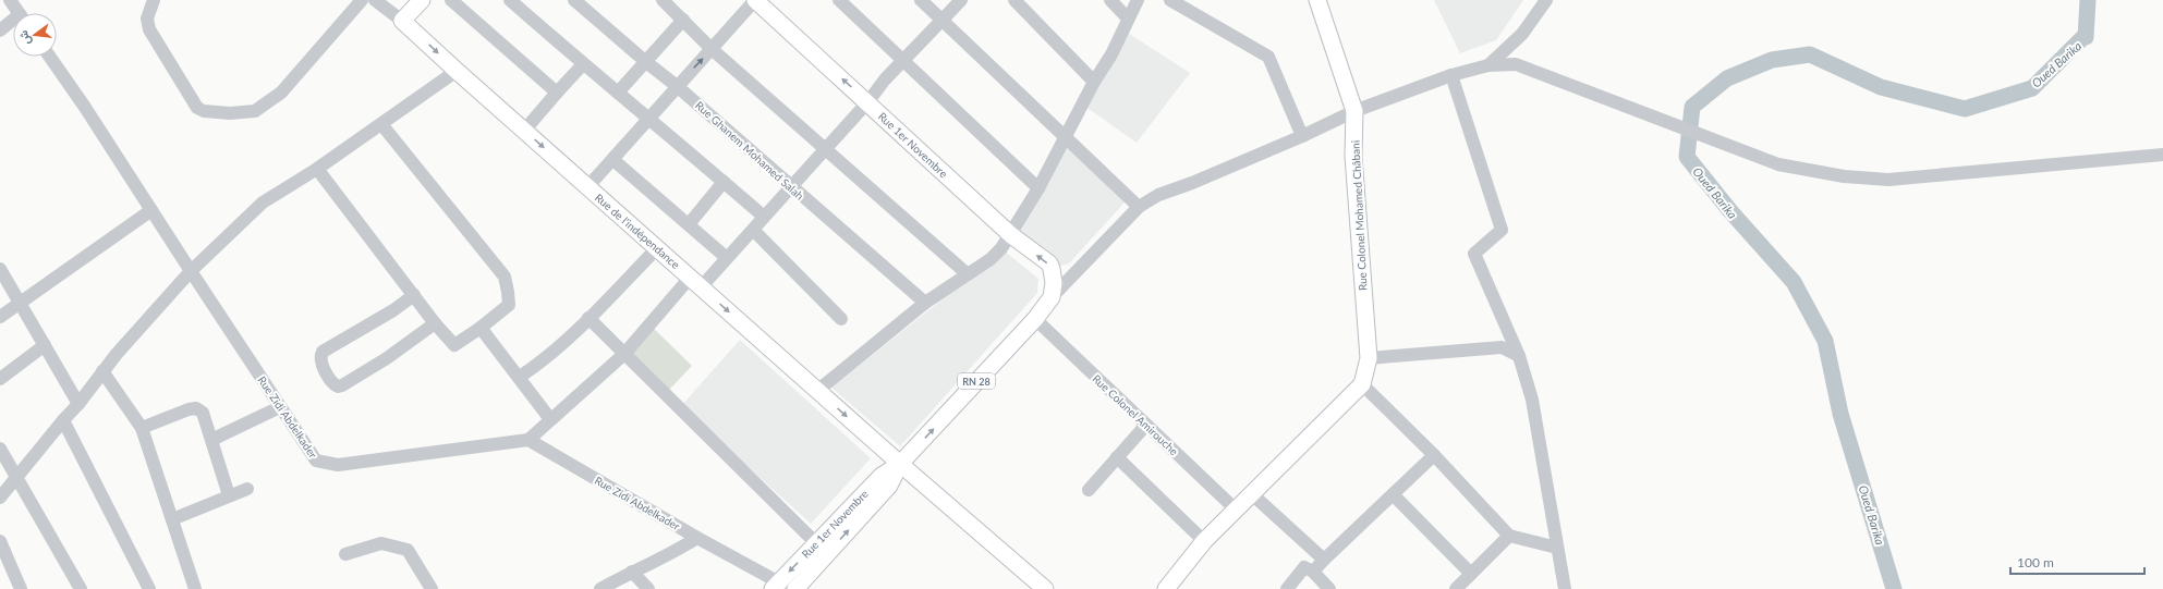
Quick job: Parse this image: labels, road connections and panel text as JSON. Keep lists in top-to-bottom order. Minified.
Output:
{"streets":{"main road":["Rue 1er Novembre","Rue Colonel Mohamed Châbani","Rue de l'indépendance","RN 28"],"street":["Rue Ghanem Mohamed Salah","Rue Colonel Amirouche","Rue Zidi Abdelkader"]},"crossings":[["Rue 1er Novembre","Rue de l'indépendance"],["Rue 1er Novembre","RN 28"],["Rue 1er Novembre","Rue Zidi Abdelkader"],["Rue de l'indépendance","RN 28"],["RN 28","Rue Colonel Amirouche"]],"water":["Oued Barika"],"scale_bar":"100 m","north":"left"}
